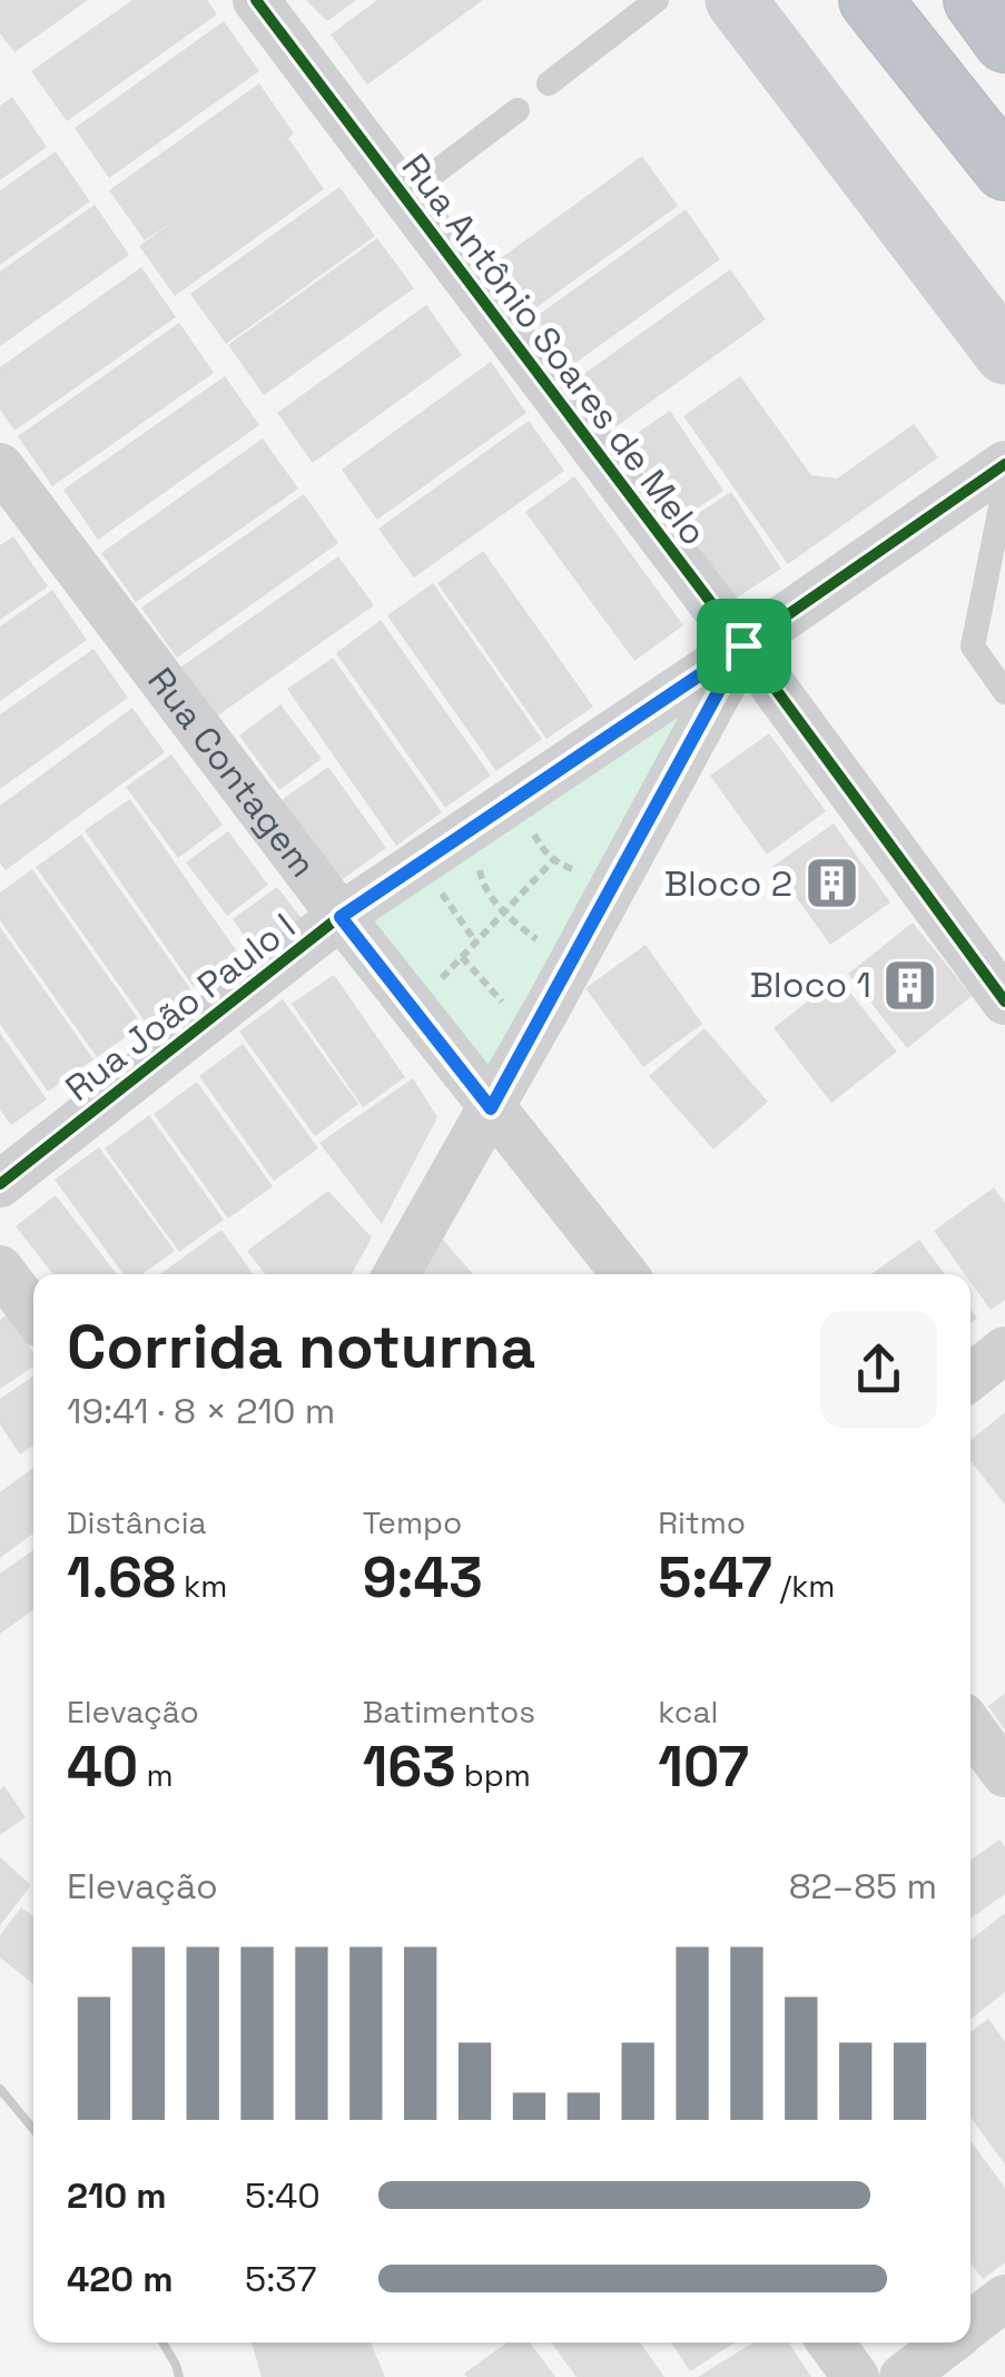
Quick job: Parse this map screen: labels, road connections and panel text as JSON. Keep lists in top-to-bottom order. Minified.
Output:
{"streets":{"street":["Rua Antônio Soares de Melo","Rua Contagem","Rua João Paulo I"]},"crossings":[["Rua Antônio Soares de Melo","Rua João Paulo I"],["Rua Contagem","Rua João Paulo I"]],"places":{"building":["Bloco 2","Bloco 1"]},"page":{"heading":["Corrida noturna","19:41 · 8 × 210 m"],"stats":[["Distância","1.68 km"],["Tempo","9:43"],["Ritmo","5:47 /km"],["Elevação","40 m"],["Batimentos","163 bpm"],["kcal","107"]],"chart":["Elevação","82–85 m"],"list":[{"name":"210 m","note":"5:40"},{"name":"420 m","note":"5:37"}]}}
